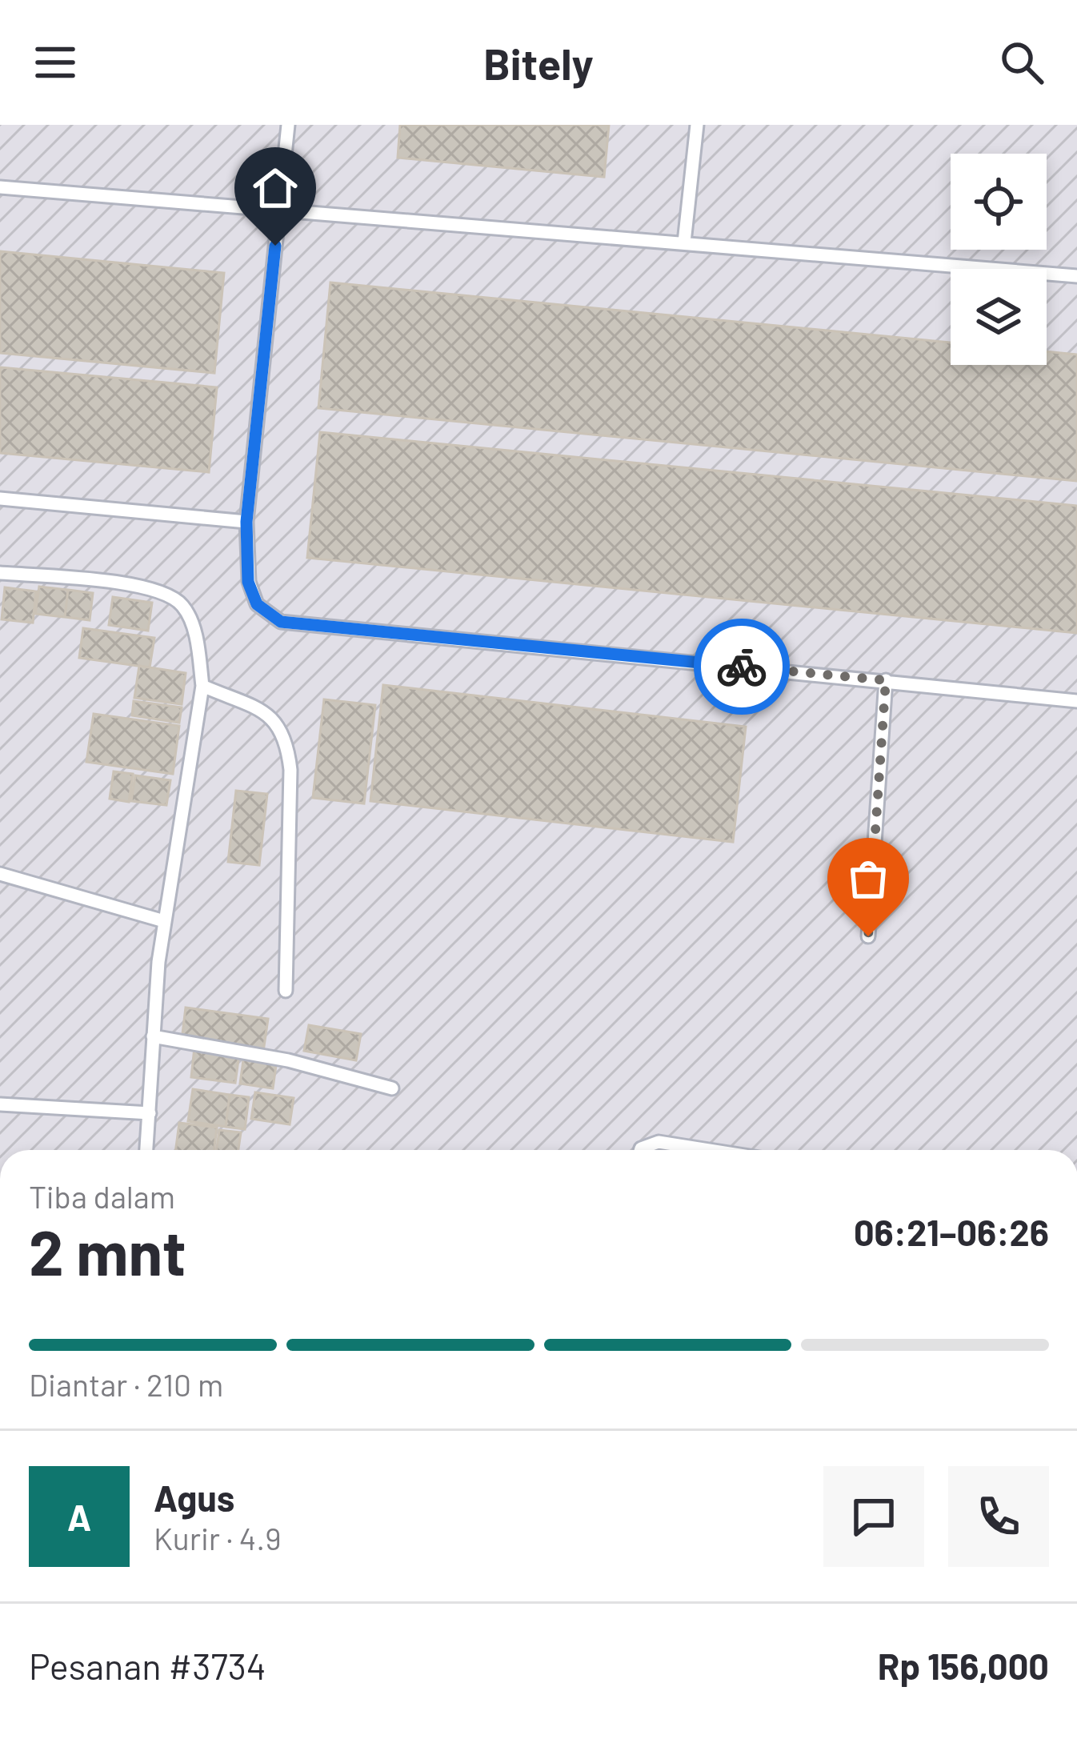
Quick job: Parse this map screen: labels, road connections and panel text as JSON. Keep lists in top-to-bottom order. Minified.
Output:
{"page":{"header":"Bitely","heading":["2 mnt","Tiba dalam","06:21–06:26"],"panel":["Agus","Kurir · 4.9","Pesanan #3734","Rp 156,000"],"bar":"Diantar · 210 m","round":"A"}}
